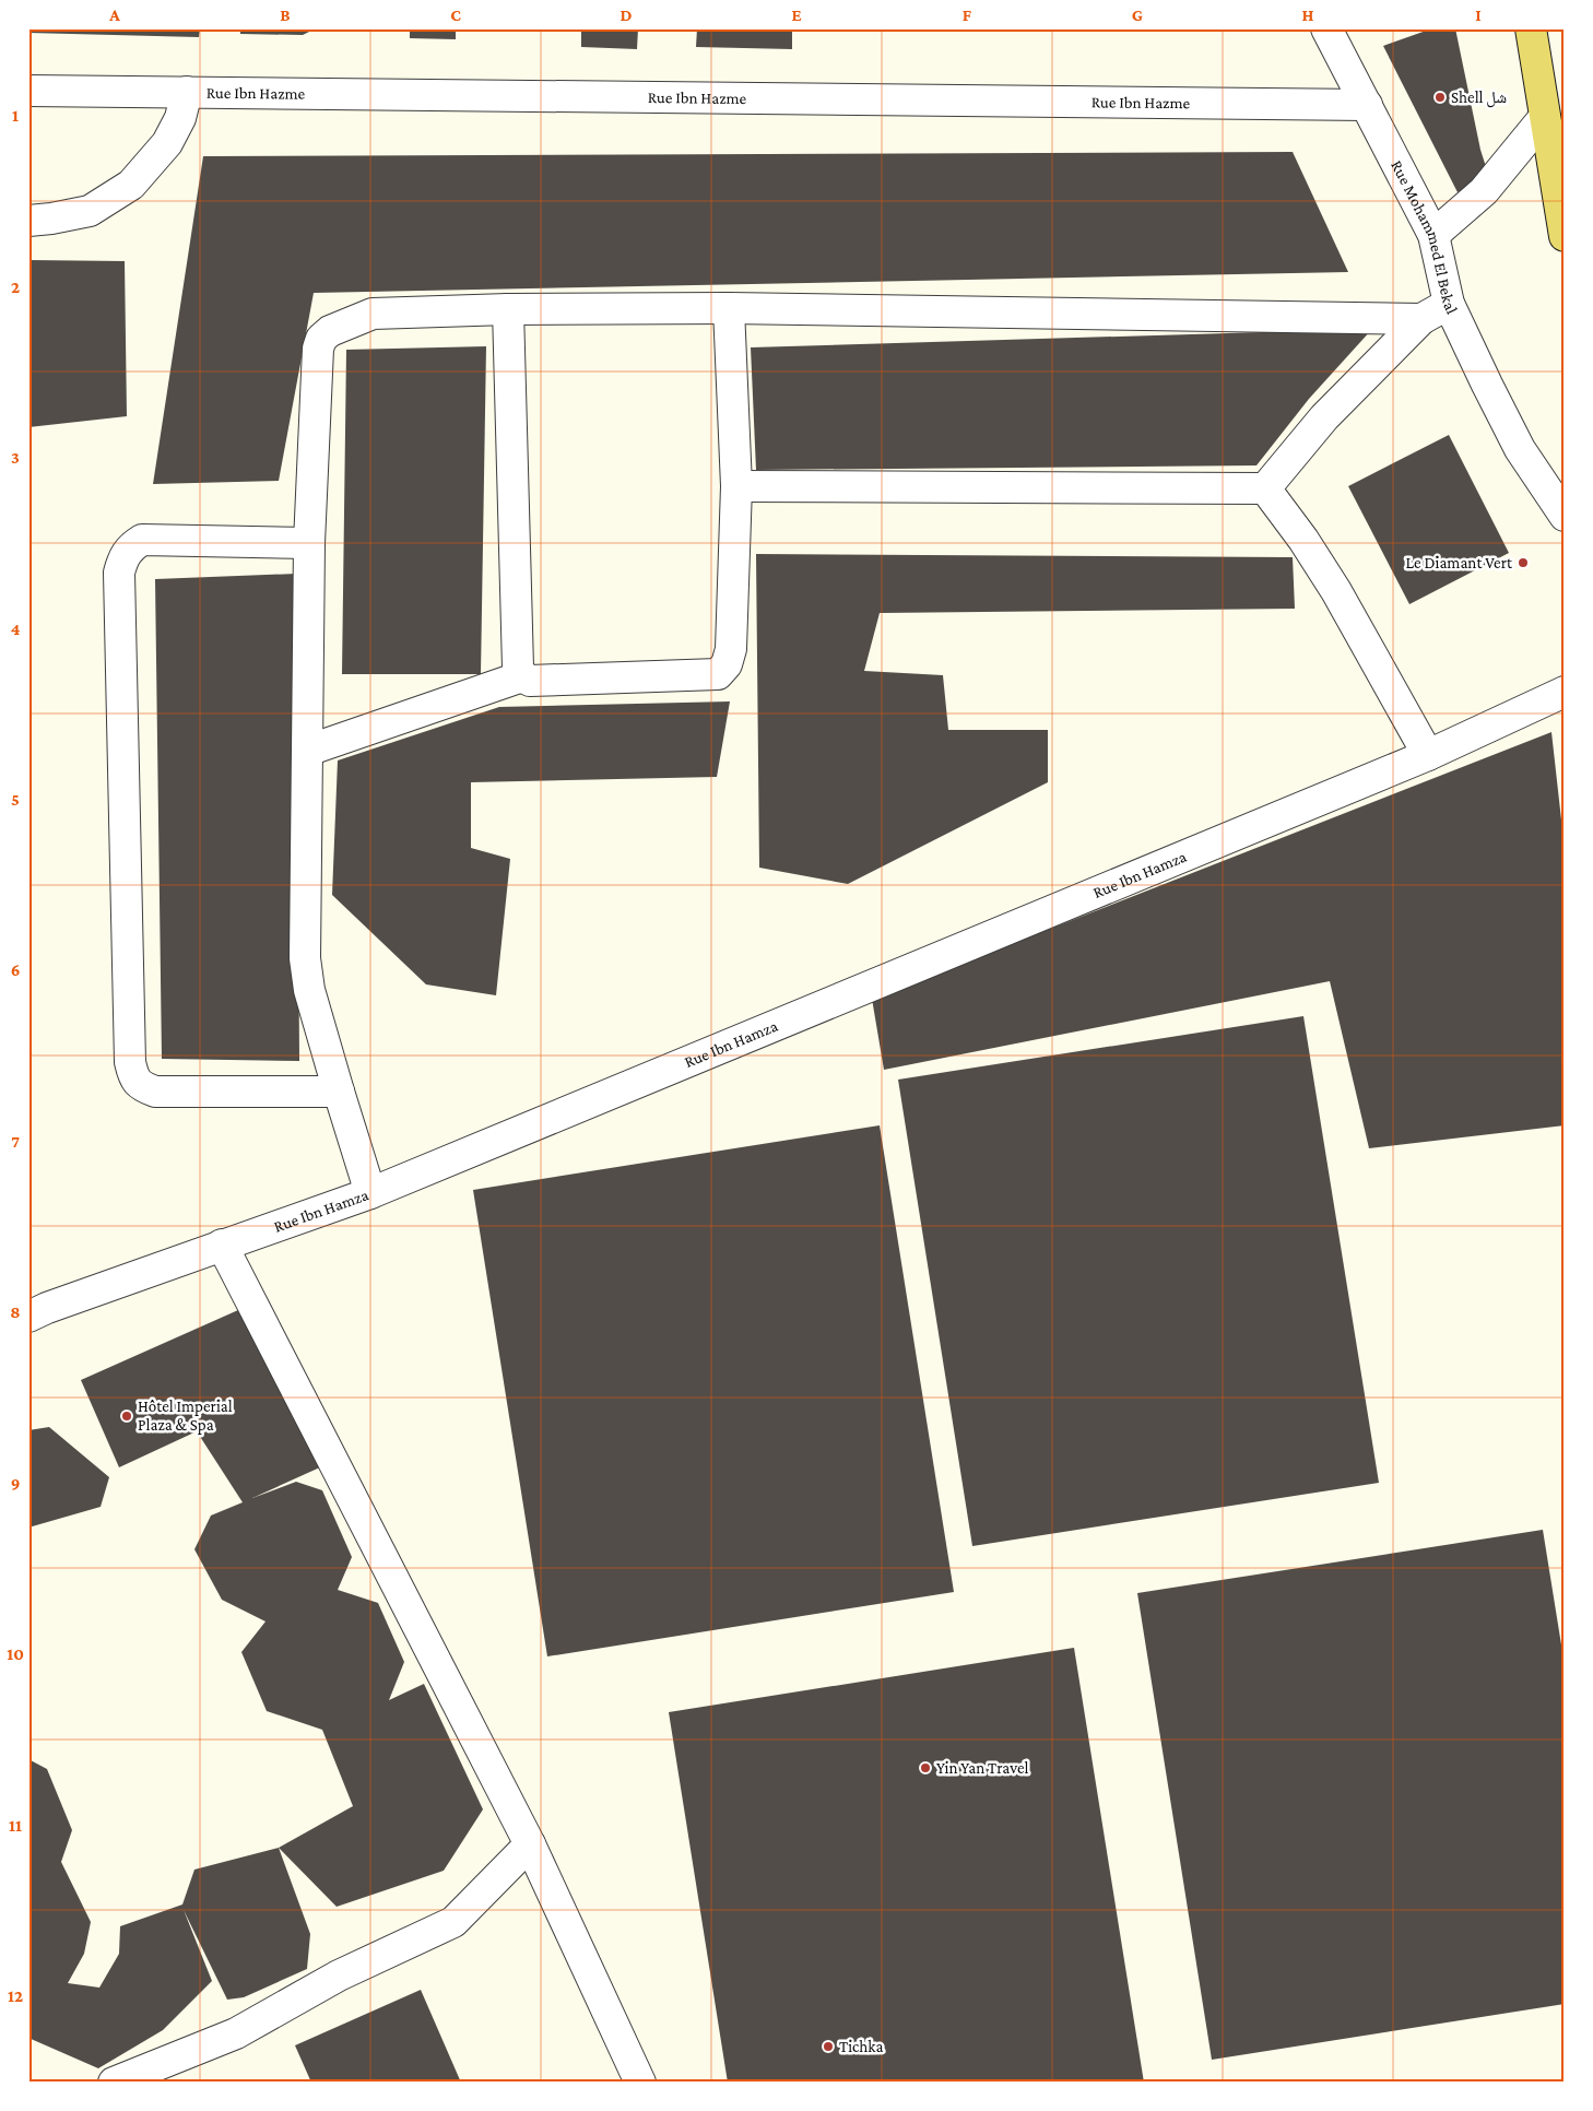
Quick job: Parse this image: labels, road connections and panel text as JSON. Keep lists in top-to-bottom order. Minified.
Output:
{"streets":{"street":["Rue Ibn Hazme","Rue Mohammed El Bekal","Rue Ibn Hamza"]},"crossings":[["Rue Ibn Hazme","Rue Mohammed El Bekal"]],"places":["Shell شل","Le Diamant Vert","Hôtel Imperial Plaza & Spa","Yin Yan Travel","Tichka"],"grid":{"columns":["A","B","C","D","E","F","G","H","I"],"rows":["1","2","3","4","5","6","7","8","9","10","11","12"]}}
